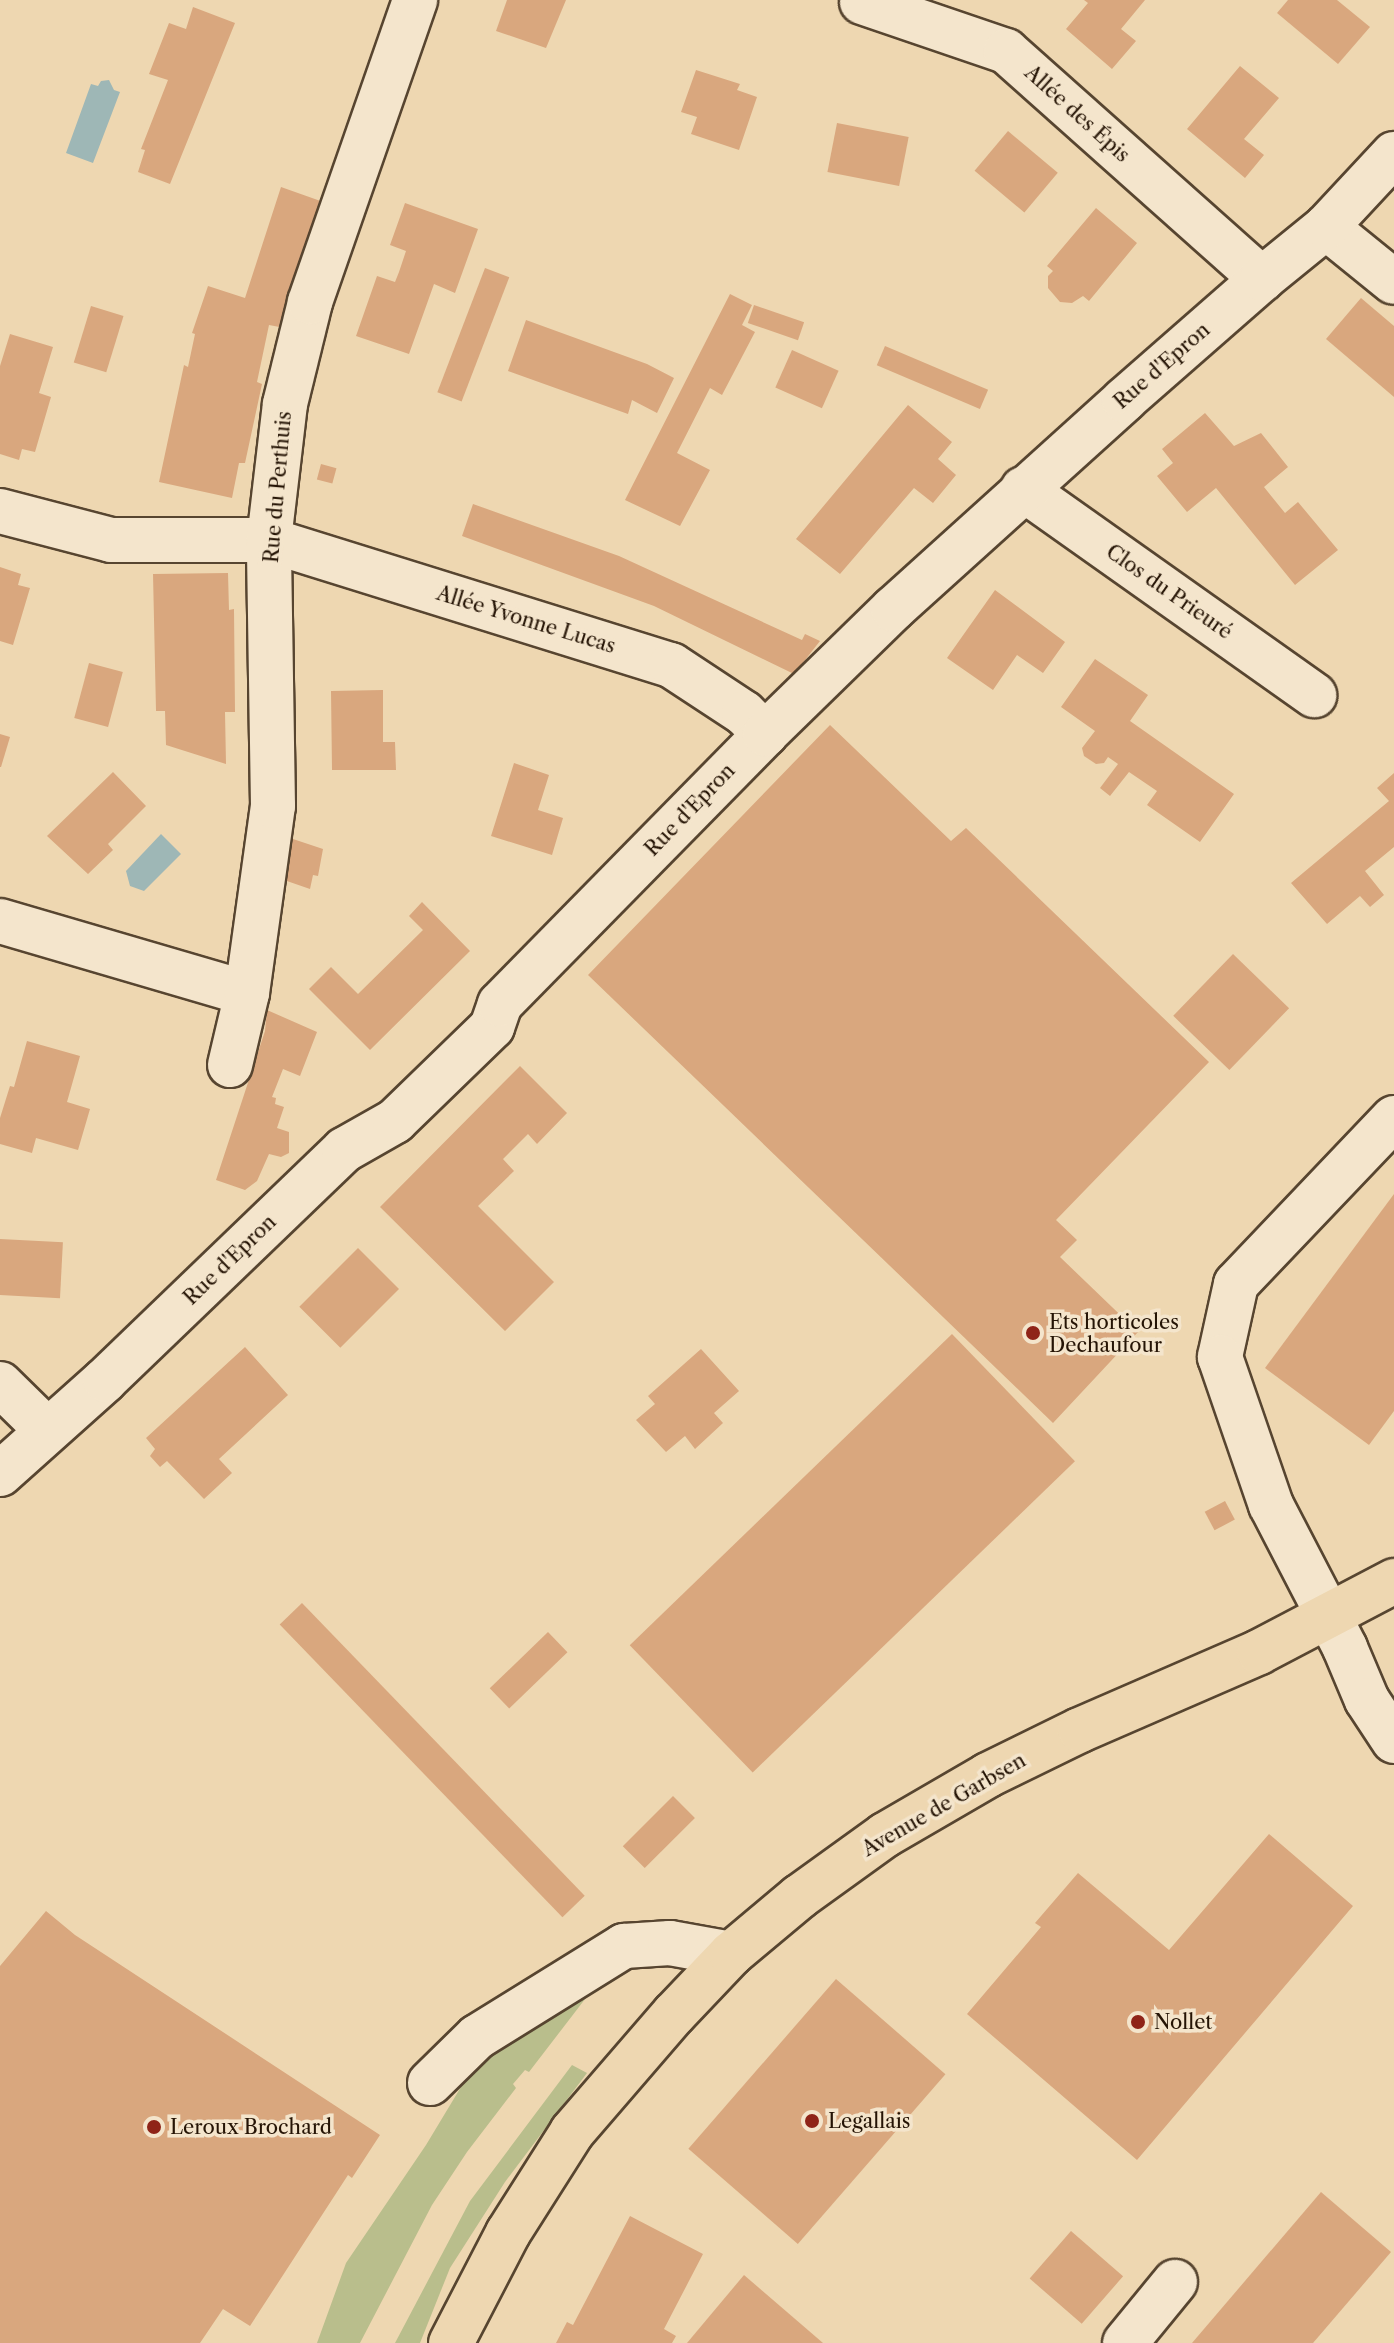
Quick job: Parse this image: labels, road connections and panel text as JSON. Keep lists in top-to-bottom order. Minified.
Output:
{"streets":{"main road":["Avenue de Garbsen"],"street":["Allée des Épis","Rue d'Epron","Rue du Perthuis","Clos du Prieuré","Allée Yvonne Lucas"]},"crossings":[["Allée des Épis","Rue d'Epron"],["Rue d'Epron","Clos du Prieuré"],["Rue d'Epron","Allée Yvonne Lucas"],["Rue du Perthuis","Allée Yvonne Lucas"]],"places":["Ets horticoles Dechaufour","Nollet","Legallais","Leroux Brochard"]}
